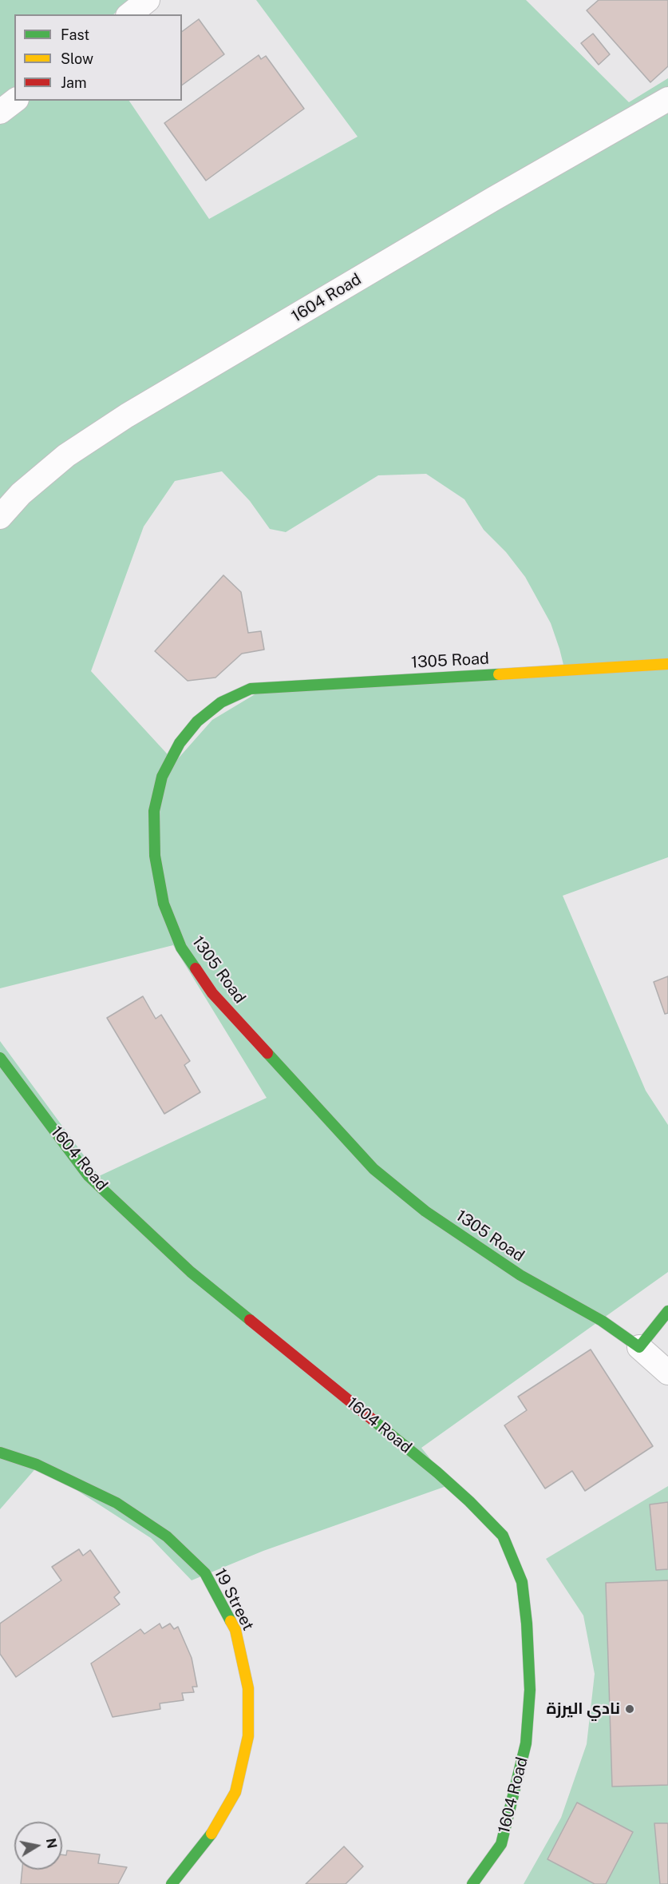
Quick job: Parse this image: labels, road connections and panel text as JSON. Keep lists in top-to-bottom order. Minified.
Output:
{"streets":{"street":["1604 Road","1305 Road","19 Street"]},"places":["نادي اليرزة"],"legend":["Fast","Slow","Jam"],"north":"right"}
